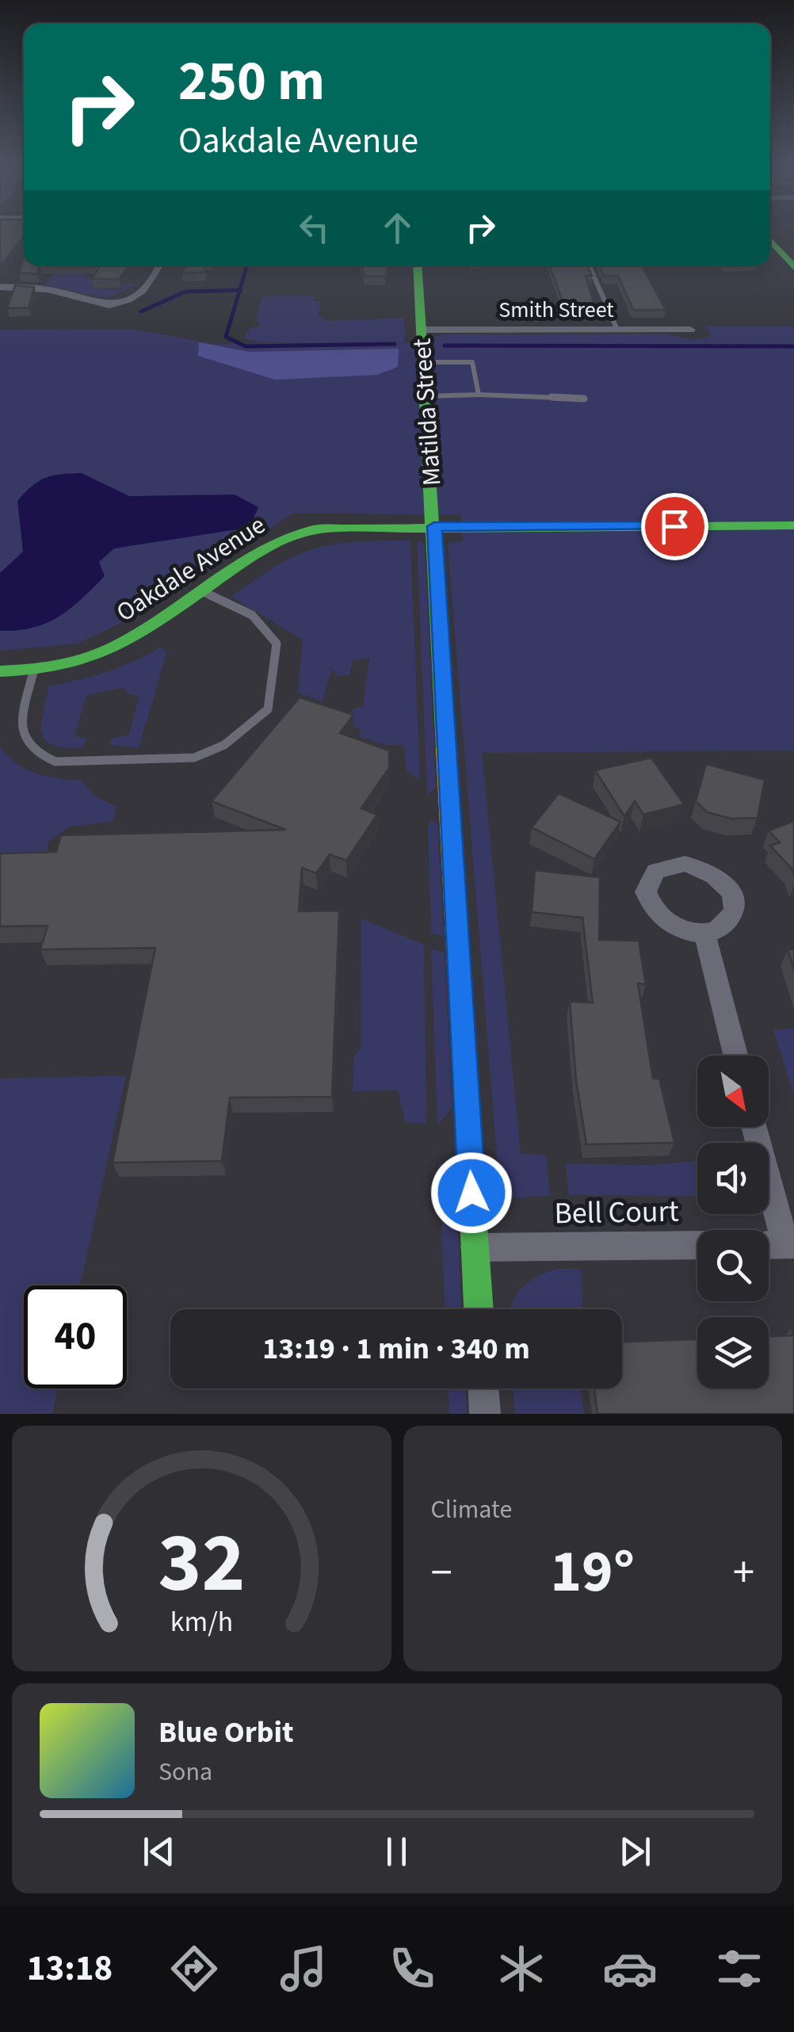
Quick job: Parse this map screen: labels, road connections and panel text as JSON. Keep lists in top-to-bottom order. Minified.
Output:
{"streets":{"street":["Smith Street","Matilda Street","Oakdale Avenue","Bell Court"]},"crossings":[["Smith Street","Matilda Street"],["Matilda Street","Oakdale Avenue"],["Matilda Street","Bell Court"]],"north":"bottom right","page":{"turn":["250 m","Oakdale Avenue"],"limit":"40","trip":"13:19 · 1 min · 340 m","tile":"Climate","heat":["−","19°","+"],"song":["Blue Orbit","Sona"],"tabs":"13:18","gauge":["32","km/h"]}}
